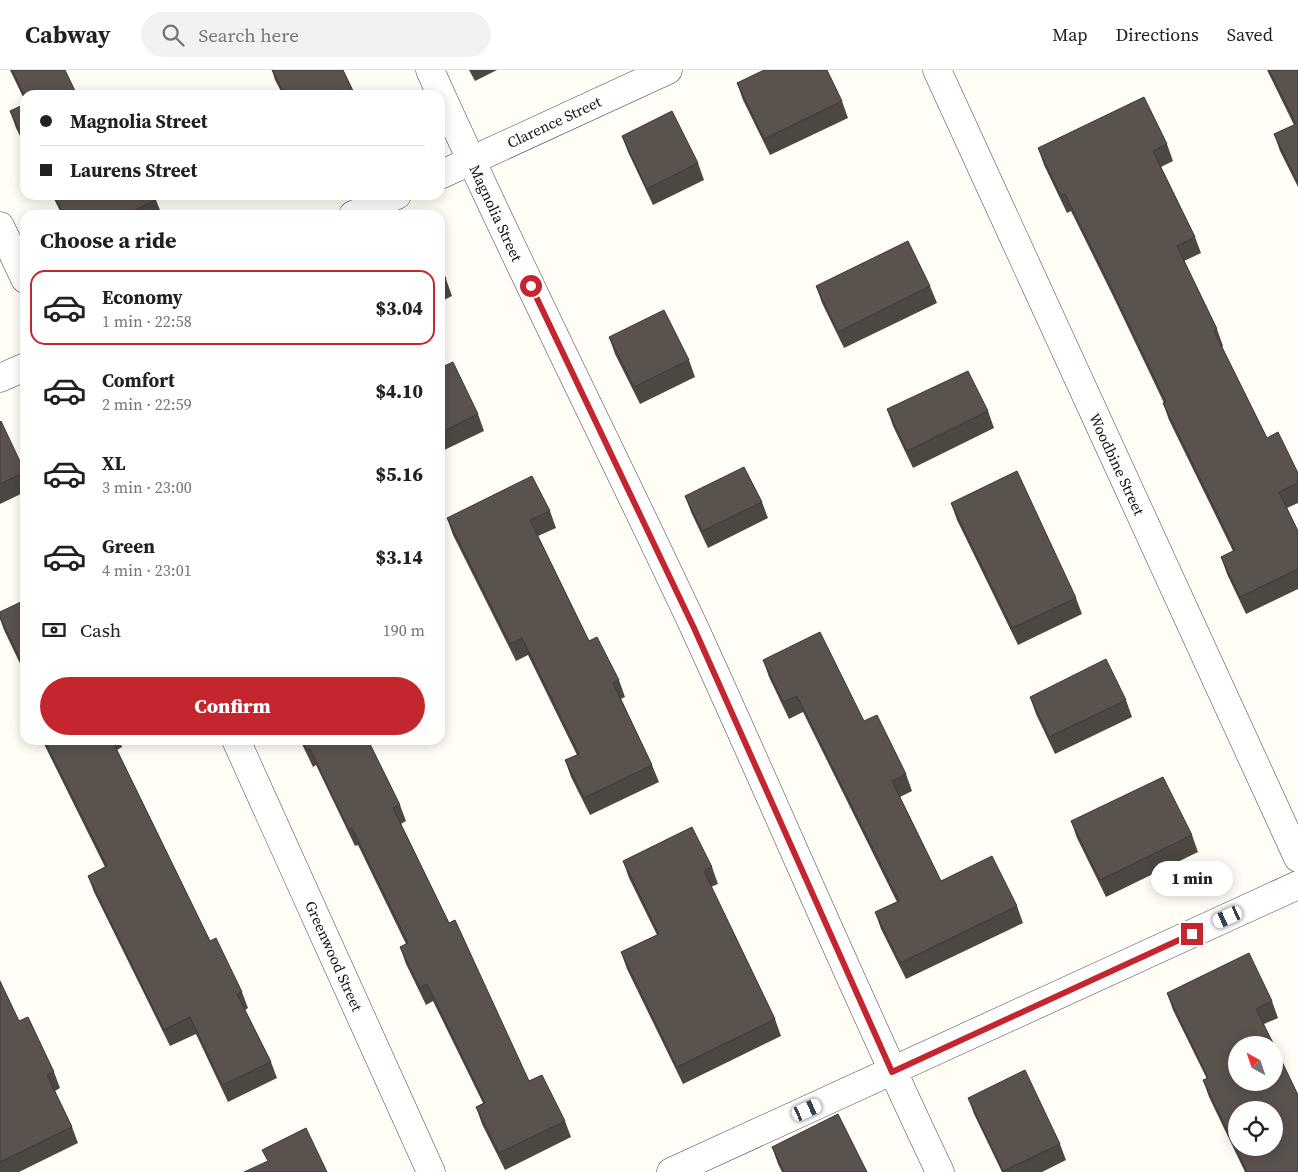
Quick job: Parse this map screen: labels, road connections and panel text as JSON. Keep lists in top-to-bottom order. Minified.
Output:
{"streets":{"street":["Clarence Street","Magnolia Street","Woodbine Street","Greenwood Street"]},"crossings":[["Clarence Street","Magnolia Street"]],"north":"top left","page":{"header":"Cabway","search":"Search here","nav":["Map","Directions","Saved"],"banner":["Magnolia Street","Laurens Street"],"heading":"Choose a ride","list":[{"name":"Economy","note":"1 min · 22:58","value":"$3.04"},{"name":"Comfort","note":"2 min · 22:59","value":"$4.10"},{"name":"XL","note":"3 min · 23:00","value":"$5.16"},{"name":"Green","note":"4 min · 23:01","value":"$3.14"}],"pay":["Cash","190 m"],"buttons":"Confirm","bubble":"1 min"}}
